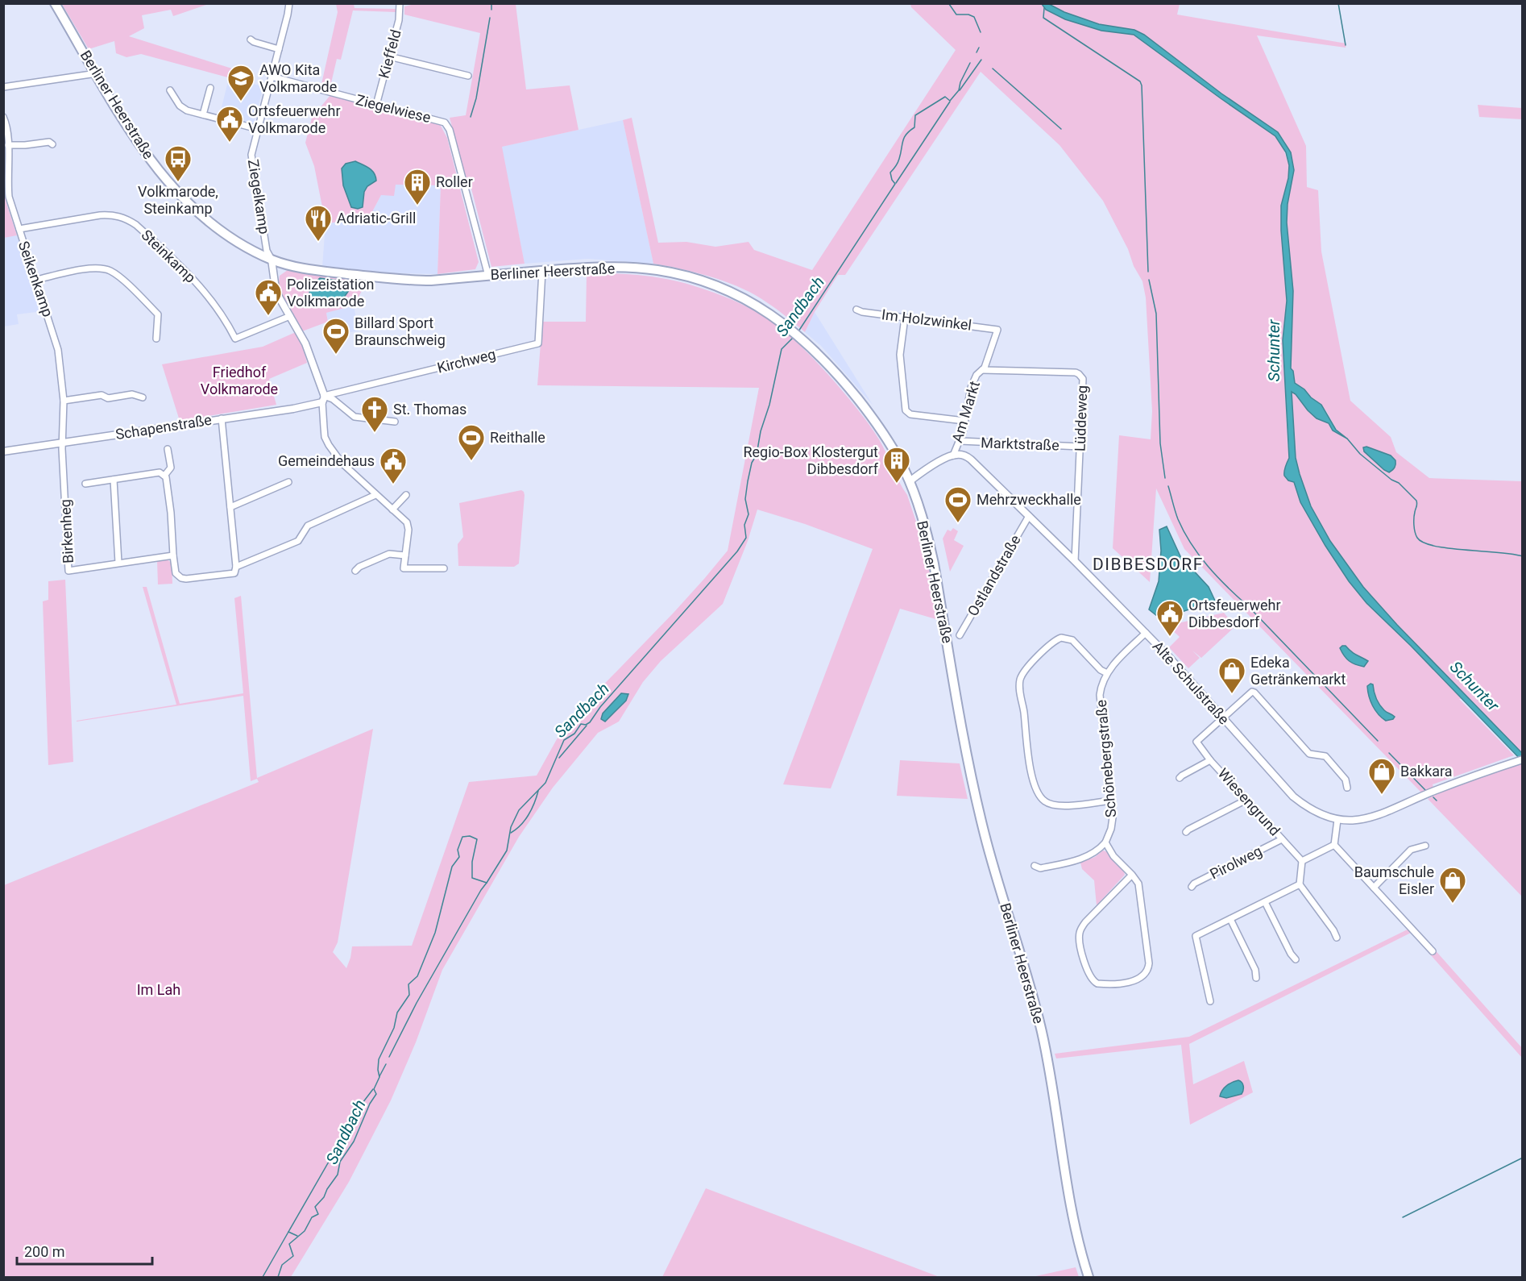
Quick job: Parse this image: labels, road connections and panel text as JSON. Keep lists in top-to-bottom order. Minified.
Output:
{"streets":{"main road":["Berliner Heerstraße"],"street":["Kieffeld","Ziegelwiese","Ziegelkamp","Steinkamp","Seikenkamp","Im Holzwinkel","Kirchweg","Am Markt","Lüddeweg","Schapenstraße","Marktstraße","Birkenheg","Ostlandstraße","Alte Schulstraße","Schönebergstraße","Wiesengrund","Pirolweg"]},"crossings":[["Kieffeld","Ziegelwiese"],["Berliner Heerstraße","Ziegelwiese"],["Berliner Heerstraße","Ziegelkamp"],["Berliner Heerstraße","Kirchweg"],["Ziegelwiese","Ziegelkamp"],["Steinkamp","Seikenkamp"],["Seikenkamp","Schapenstraße"],["Seikenkamp","Birkenheg"],["Im Holzwinkel","Am Markt"],["Kirchweg","Schapenstraße"],["Am Markt","Lüddeweg"],["Am Markt","Marktstraße"],["Am Markt","Alte Schulstraße"],["Lüddeweg","Marktstraße"],["Lüddeweg","Alte Schulstraße"],["Schapenstraße","Birkenheg"],["Ostlandstraße","Alte Schulstraße"],["Alte Schulstraße","Schönebergstraße"],["Alte Schulstraße","Wiesengrund"],["Wiesengrund","Pirolweg"]],"districts":["DIBBESDORF"],"water":["Sandbach","Schunter"],"parks":["Friedhof Volkmarode","Im Lah"],"places":{"school or university":["AWO Kita Volkmarode"],"public building":["Ortsfeuerwehr Volkmarode","Polizeistation Volkmarode","Gemeindehaus","Ortsfeuerwehr Dibbesdorf"],"bus stop":["Volkmarode, Steinkamp"],"building":["Roller","Regio-Box Klostergut Dibbesdorf"],"restaurant":["Adriatic-Grill"],"sports":["Billard Sport Braunschweig","Reithalle","Mehrzweckhalle"],"church":["St. Thomas"],"shop":["Edeka Getränkemarkt","Bakkara","Baumschule Eisler"]},"scale_bar":"200 m"}
